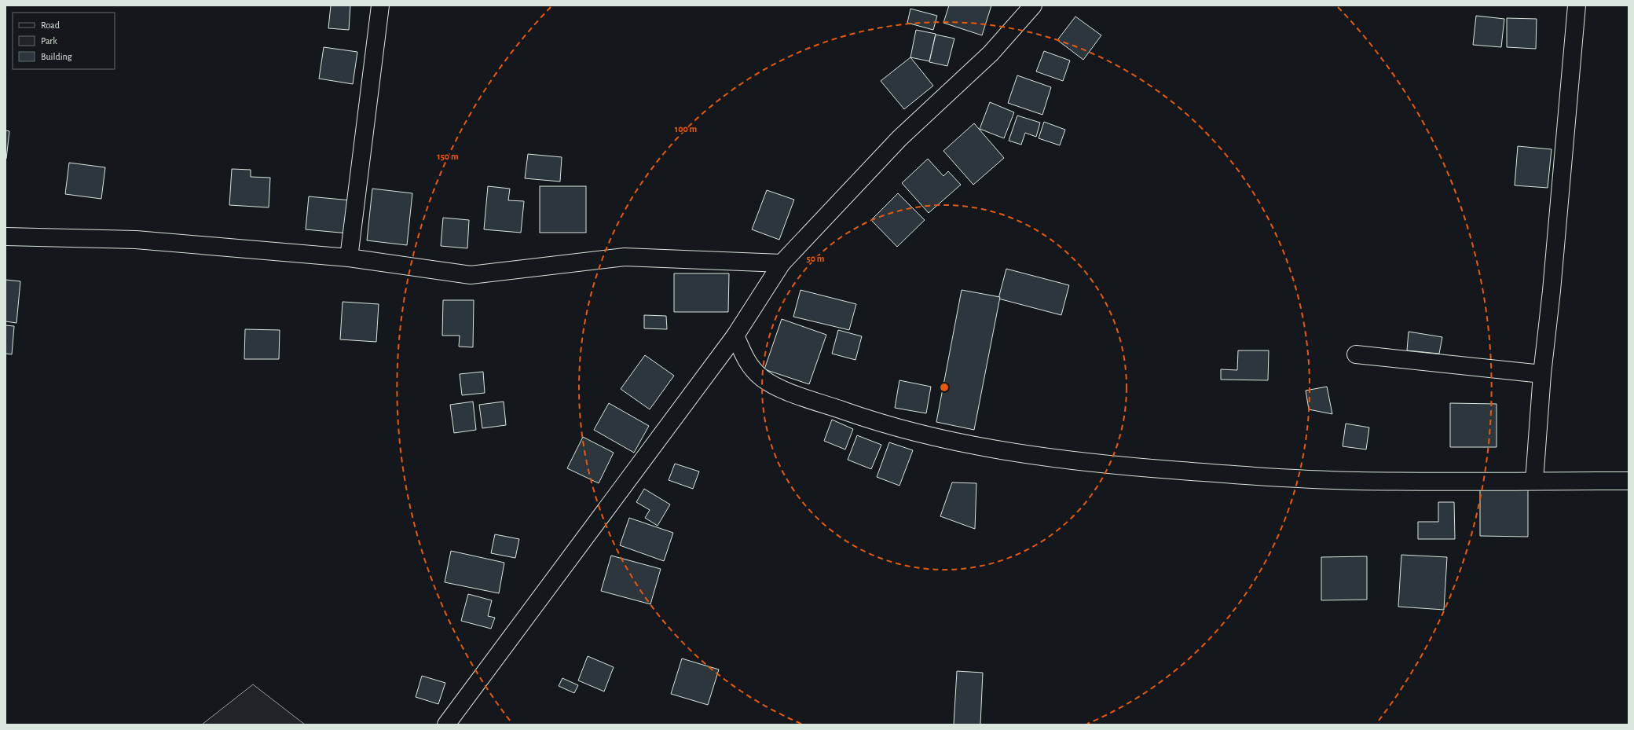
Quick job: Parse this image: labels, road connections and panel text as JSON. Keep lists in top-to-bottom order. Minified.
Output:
{"legend":["Road","Park","Building"],"rings":["100 m","150 m","50 m"]}
